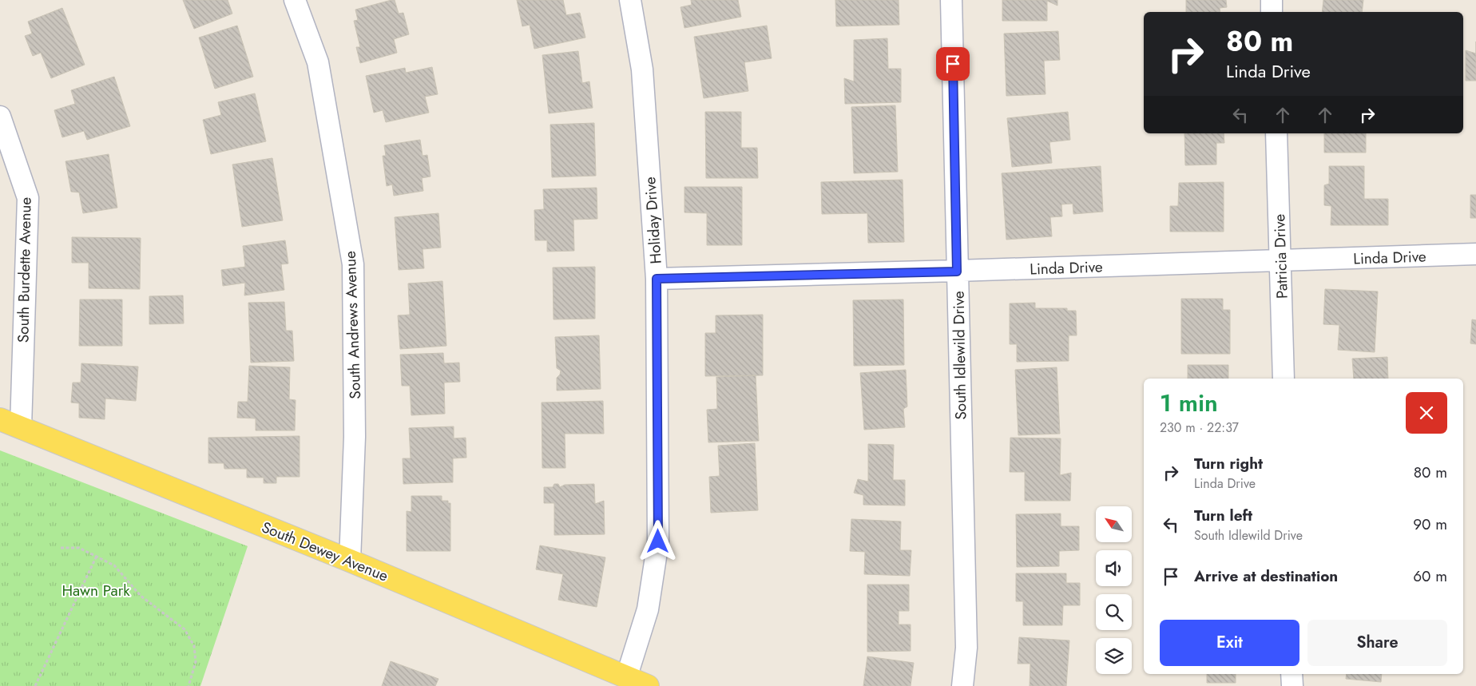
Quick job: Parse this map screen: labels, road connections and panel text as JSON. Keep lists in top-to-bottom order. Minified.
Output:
{"streets":{"main road":["South Dewey Avenue"],"street":["Holiday Drive","Patricia Drive","Linda Drive","South Burdette Avenue","South Andrews Avenue","South Idlewild Drive"]},"crossings":[["Holiday Drive","Linda Drive"],["Holiday Drive","South Dewey Avenue"],["Patricia Drive","Linda Drive"],["Linda Drive","South Idlewild Drive"],["South Burdette Avenue","South Dewey Avenue"],["South Andrews Avenue","South Dewey Avenue"]],"parks":["Hawn Park"],"north":"top left","page":{"turn":["80 m","Linda Drive"],"heading":["1 min","230 m · 22:37"],"list":[{"name":"Turn right","note":"Linda Drive","value":"80 m"},{"name":"Turn left","note":"South Idlewild Drive","value":"90 m"},{"name":"Arrive at destination","value":"60 m"}],"buttons":["Exit","Share"]}}
